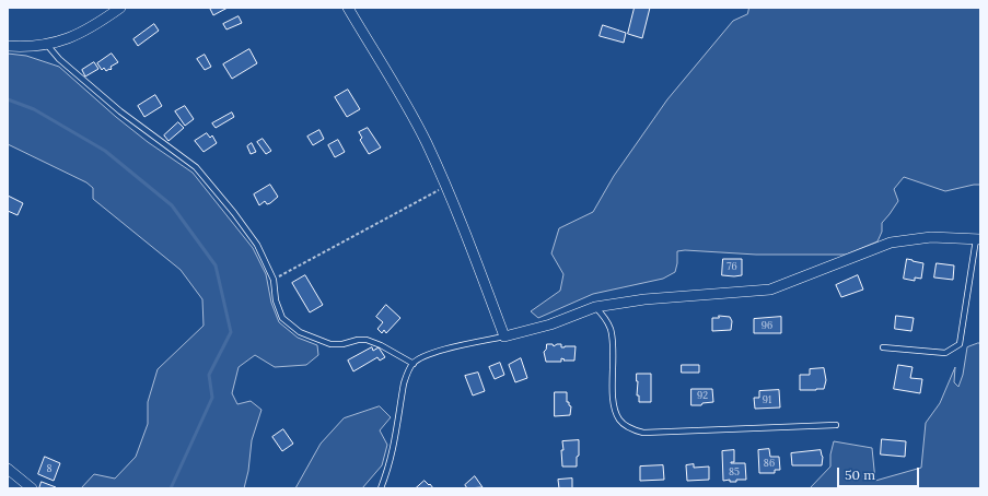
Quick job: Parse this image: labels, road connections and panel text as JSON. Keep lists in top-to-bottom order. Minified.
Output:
{"house_numbers":["76","96","92","91","86","8","85"],"scale_bar":"50 m"}
